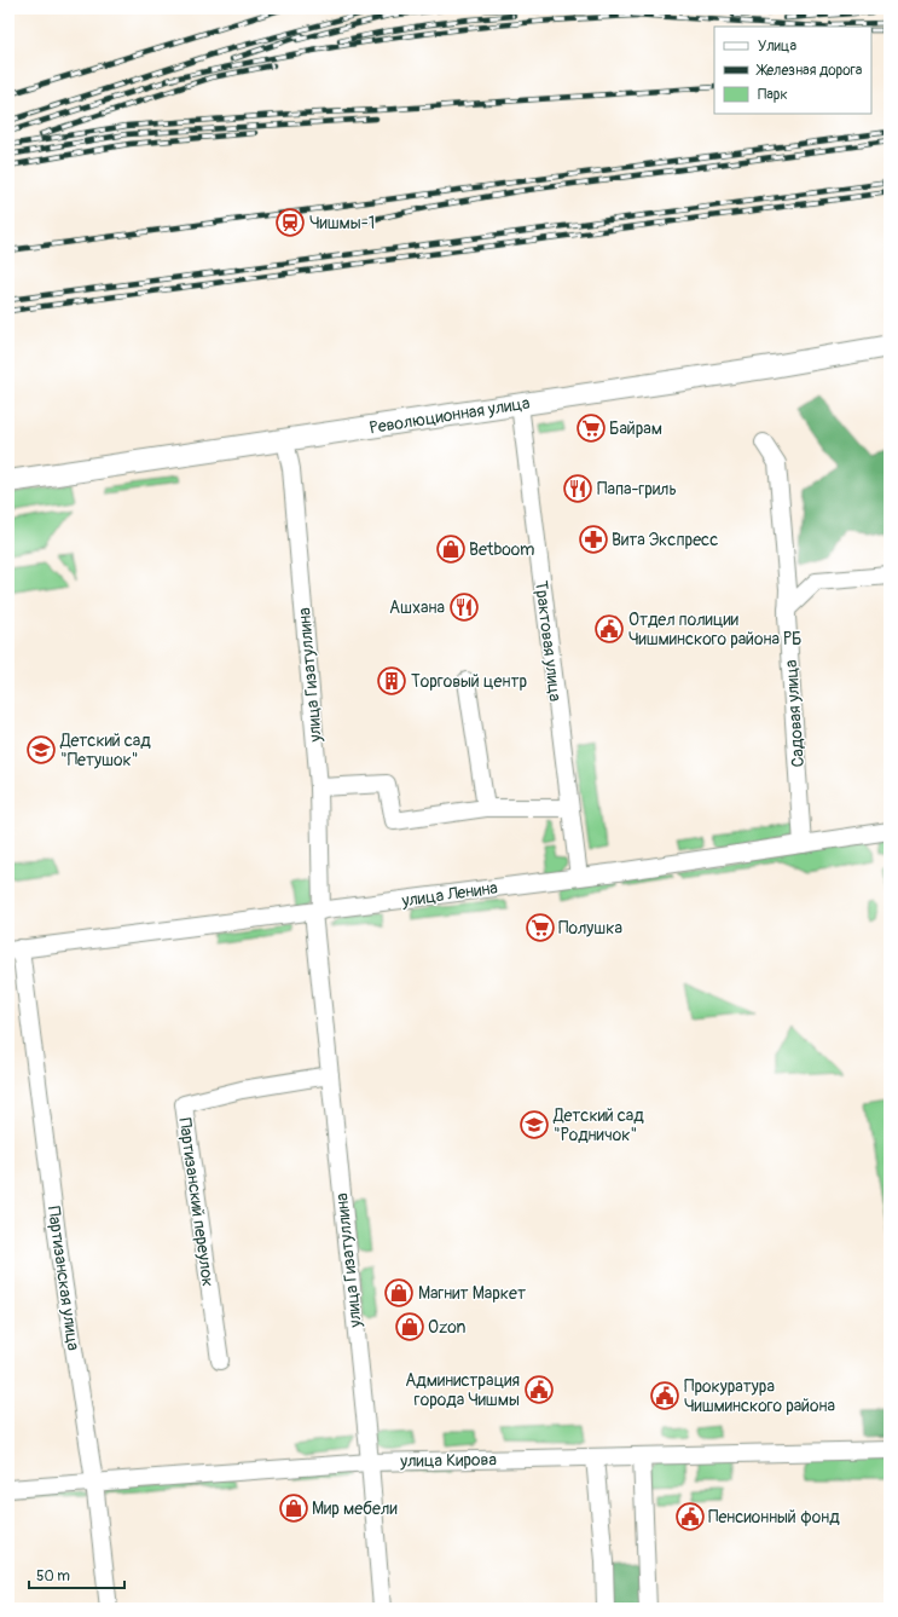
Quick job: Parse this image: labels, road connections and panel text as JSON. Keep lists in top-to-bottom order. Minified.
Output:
{"streets":{"main road":["Революционная улица"],"street":["Трактовая улица","улица Гизатуллина","Садовая улица","улица Ленина","Партизанский переулок","Партизанская улица","улица Кирова"]},"crossings":[["Революционная улица","Трактовая улица"],["Революционная улица","улица Гизатуллина"],["Трактовая улица","улица Ленина"],["улица Гизатуллина","улица Ленина"],["улица Гизатуллина","Партизанский переулок"],["улица Гизатуллина","улица Кирова"],["Садовая улица","улица Ленина"],["улица Ленина","Партизанская улица"],["Партизанская улица","улица Кирова"]],"places":{"station":["Чишмы-1"],"supermarket":["Байрам","Полушка"],"restaurant":["Папа-гриль","Ашхана"],"pharmacy":["Вита Экспресс"],"shop":["Betboom","Магнит Маркет","Ozon","Мир мебели"],"public building":["Отдел полиции Чишминского района РБ","Администрация города Чишмы","Прокуратура Чишминского района","Пенсионный фонд"],"building":["Торговый центр"],"school or university":["Детский сад \"Петушок\"","Детский сад \"Родничок\""]},"legend":["Улица","Железная дорога","Парк"],"scale_bar":"50 m"}
